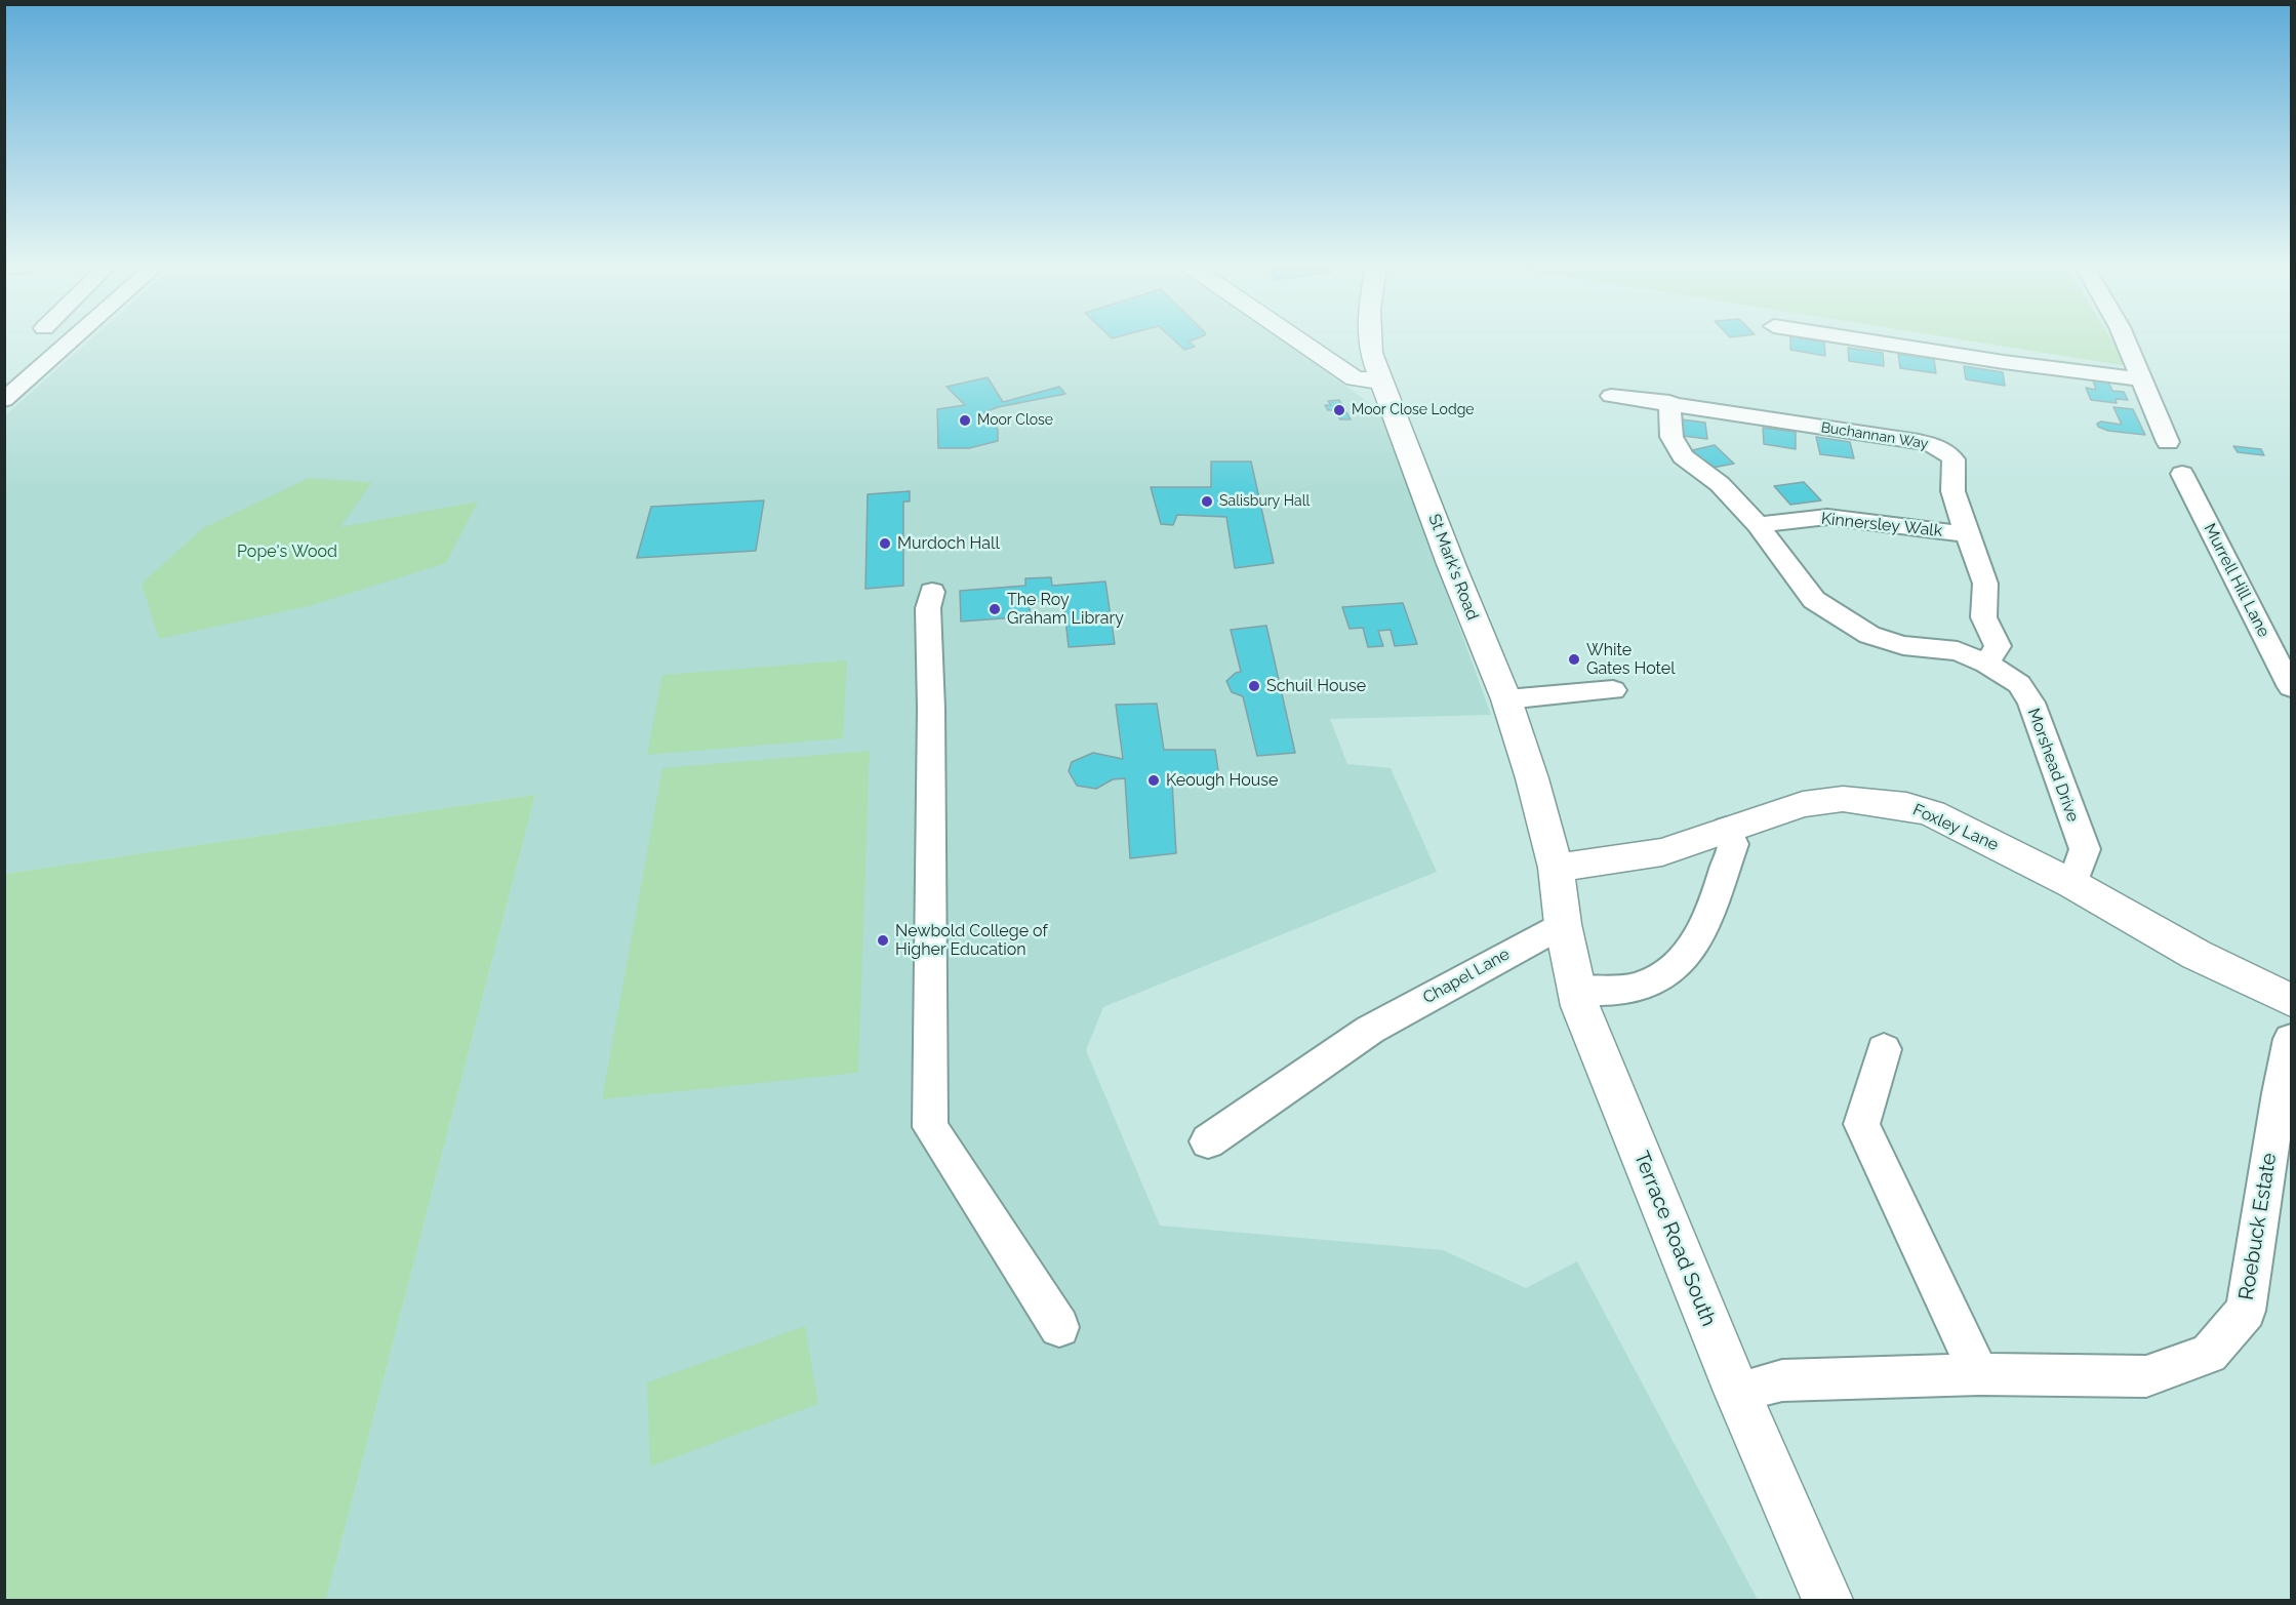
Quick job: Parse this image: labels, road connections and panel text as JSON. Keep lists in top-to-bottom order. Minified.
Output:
{"streets":{"street":["Buchannan Way","Kinnersley Walk","St Mark's Road","Murrell Hill Lane","Morshead Drive","Foxley Lane","Chapel Lane","Roebuck Estate","Terrace Road South"]},"crossings":[["Buchannan Way","Kinnersley Walk"],["Buchannan Way","Morshead Drive"],["Kinnersley Walk","Morshead Drive"],["St Mark's Road","Foxley Lane"],["St Mark's Road","Terrace Road South"],["Morshead Drive","Foxley Lane"],["Foxley Lane","Terrace Road South"],["Chapel Lane","Terrace Road South"],["Roebuck Estate","Terrace Road South"]],"parks":["Pope's Wood"],"places":["Moor Close Lodge","Moor Close","Salisbury Hall","Murdoch Hall","The Roy Graham Library","White Gates Hotel","Schuil House","Keough House","Newbold College of Higher Education"]}
